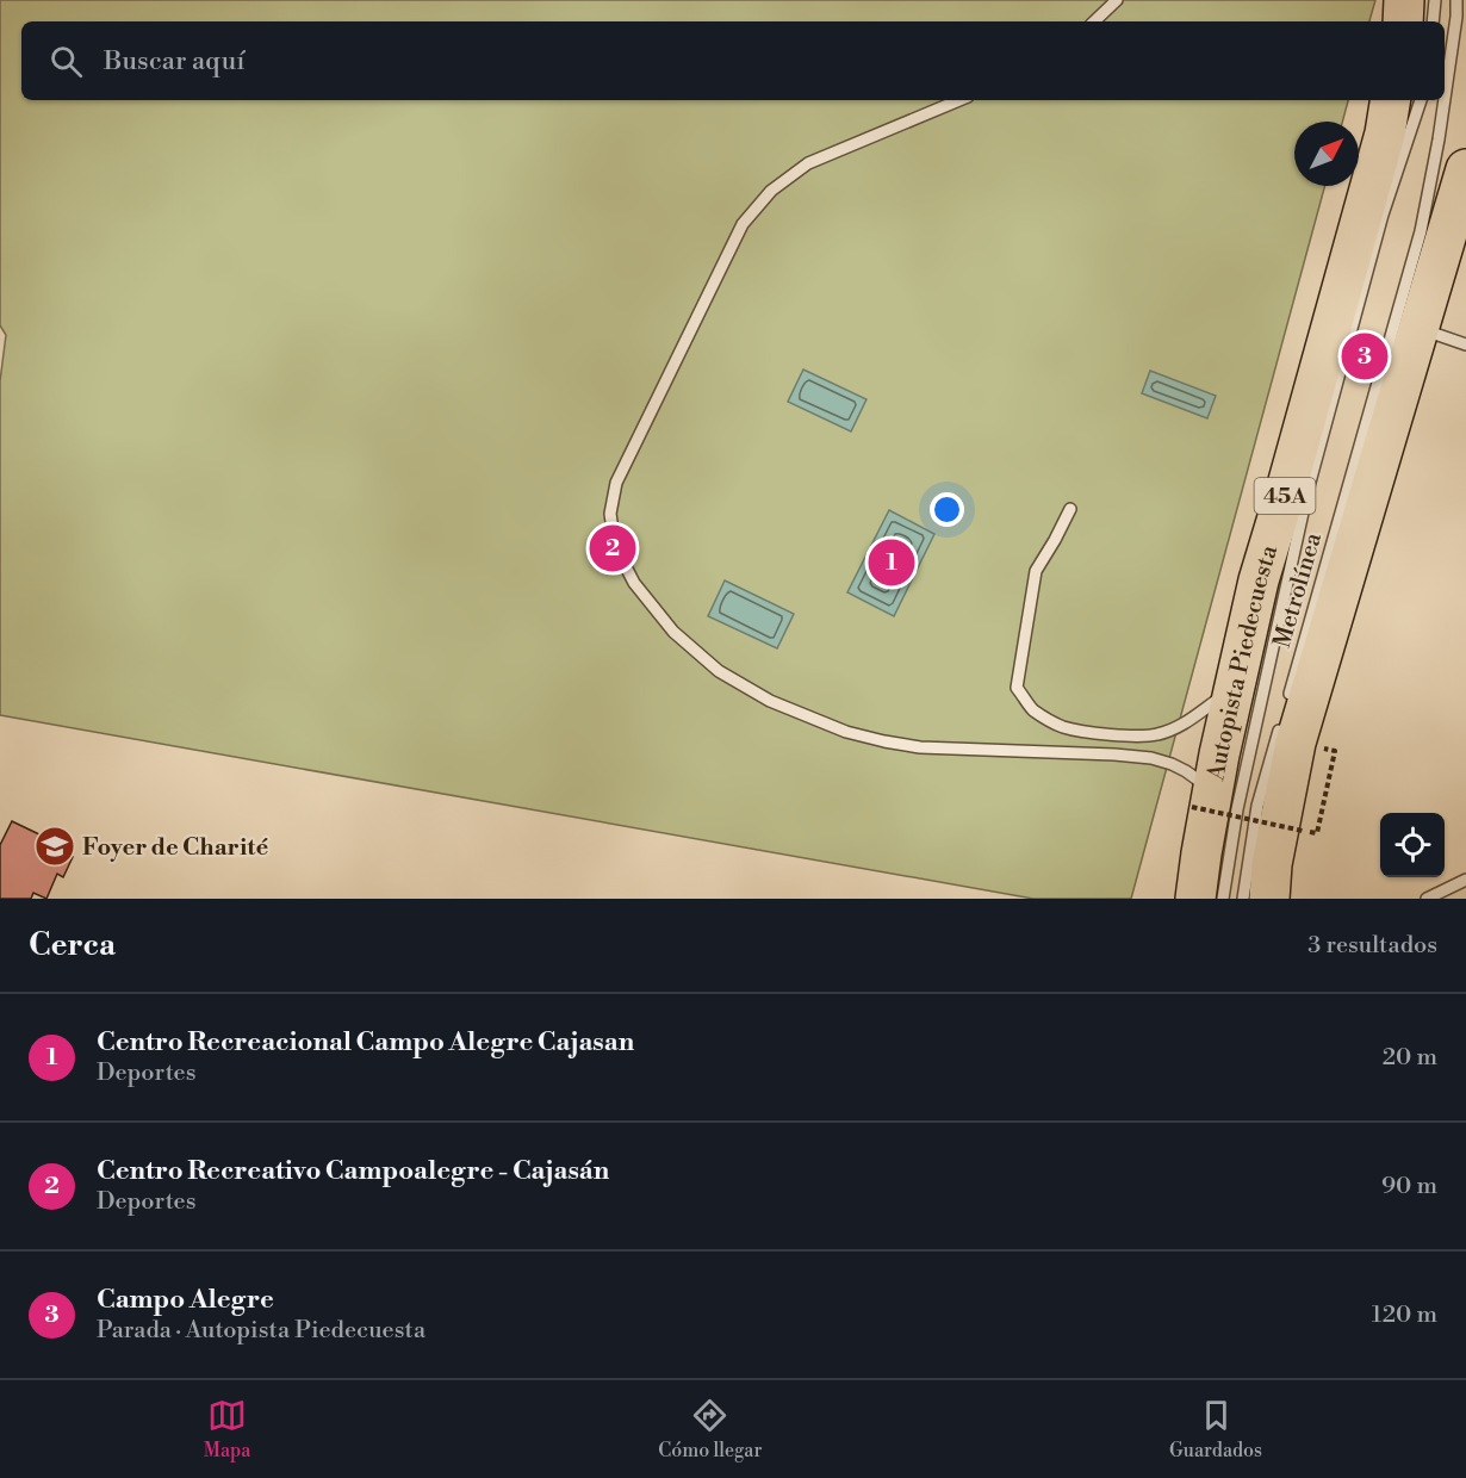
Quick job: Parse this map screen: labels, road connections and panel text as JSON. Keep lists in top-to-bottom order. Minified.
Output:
{"streets":{"highway":["45A","Autopista Piedecuesta"],"lane":["Metrolínea"]},"places":{"school or university":["Foyer de Charité"]},"north":"top right","page":{"search":"Buscar aquí","pins":["3","2","1"],"heading":["Cerca","3 resultados"],"list":[{"mark":"1","name":"Centro Recreacional Campo Alegre Cajasan","note":"Deportes","value":"20 m"},{"mark":"2","name":"Centro Recreativo Campoalegre - Cajasán","note":"Deportes","value":"90 m"},{"mark":"3","name":"Campo Alegre","note":"Parada · Autopista Piedecuesta","value":"120 m"}],"nav":["Mapa","Cómo llegar","Guardados"]}}
